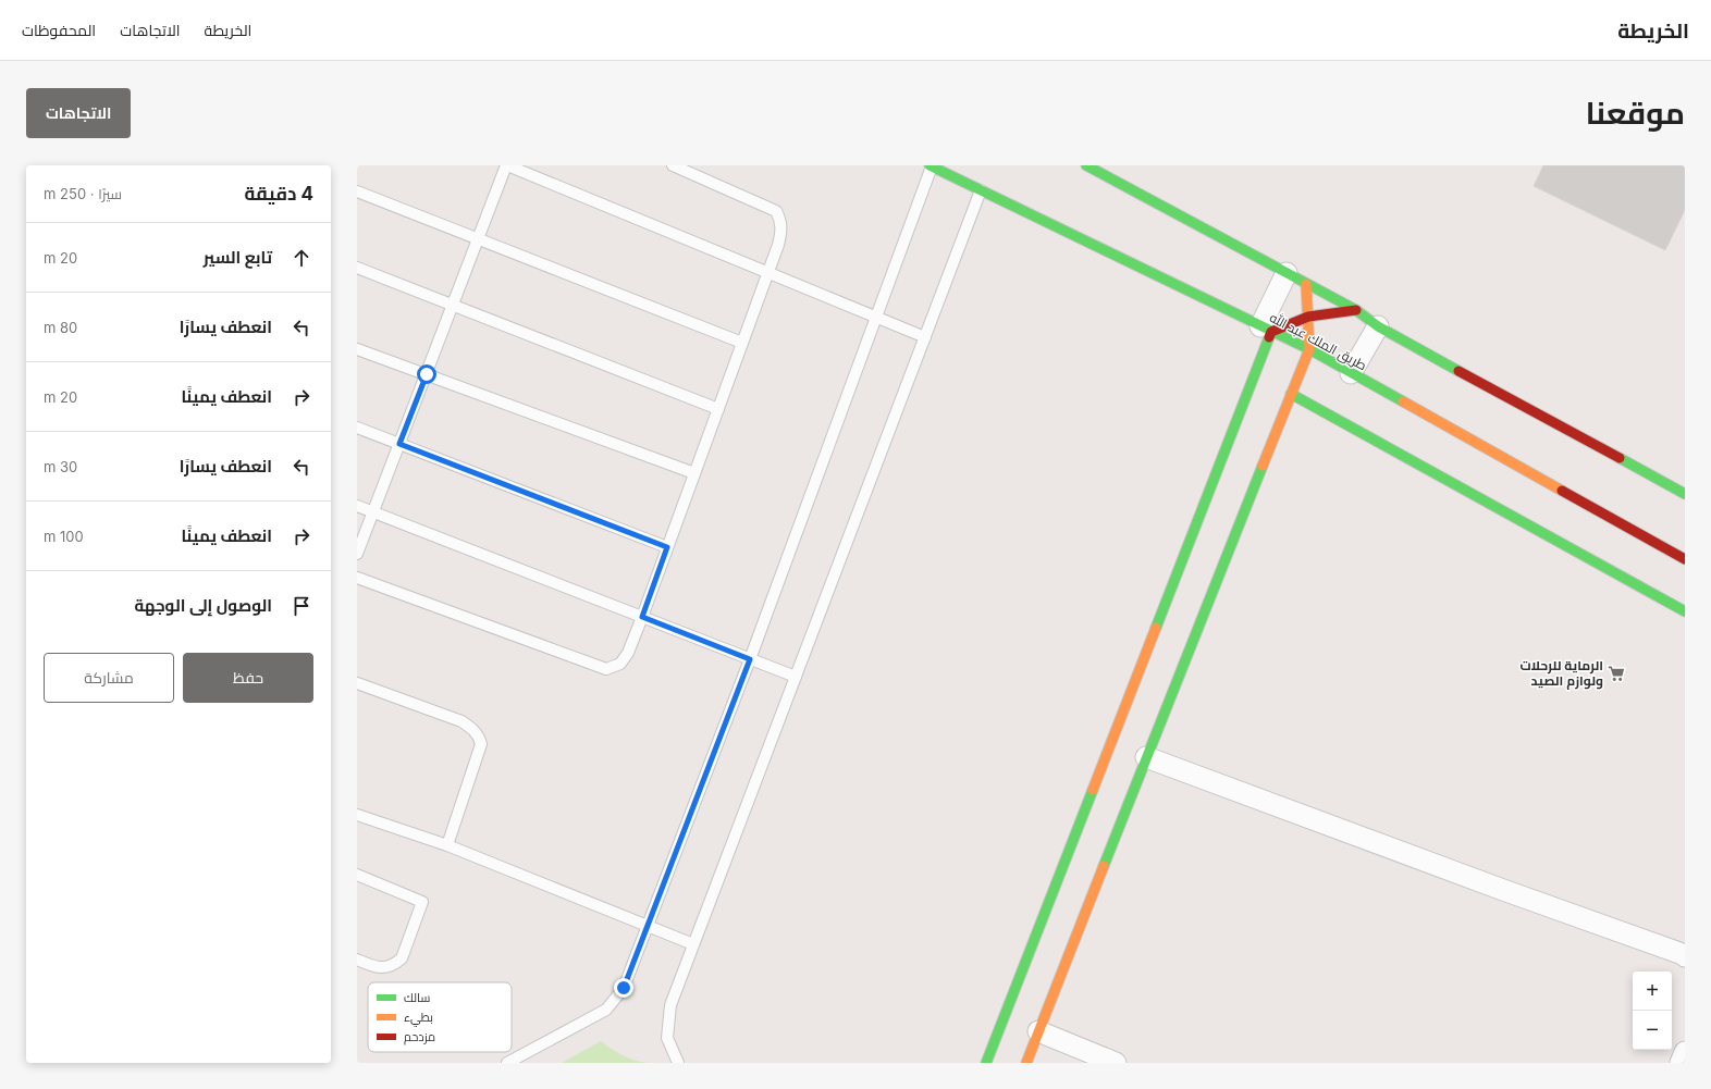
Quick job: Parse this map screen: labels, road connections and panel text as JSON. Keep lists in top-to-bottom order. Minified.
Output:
{"streets":{"street":["طريق الملك عبد الله"]},"places":{"supermarket":["الرماية للرحلات ولوازم الصيد"]},"legend":["سالك","بطيء","مزدحم"],"page":{"header":"الخريطة","nav":["الخريطة","الاتجاهات","المحفوظات"],"title":"موقعنا","buttons":["الاتجاهات",["حفظ","مشاركة"]],"heading":["4 دقيقة","سيرًا · 250 m"],"list":[["تابع السير","20 m"],["انعطف يسارًا","80 m"],["انعطف يمينًا","20 m"],["انعطف يسارًا","30 m"],["انعطف يمينًا","100 m"],"الوصول إلى الوجهة"],"map_buttons":["+","−"]}}
